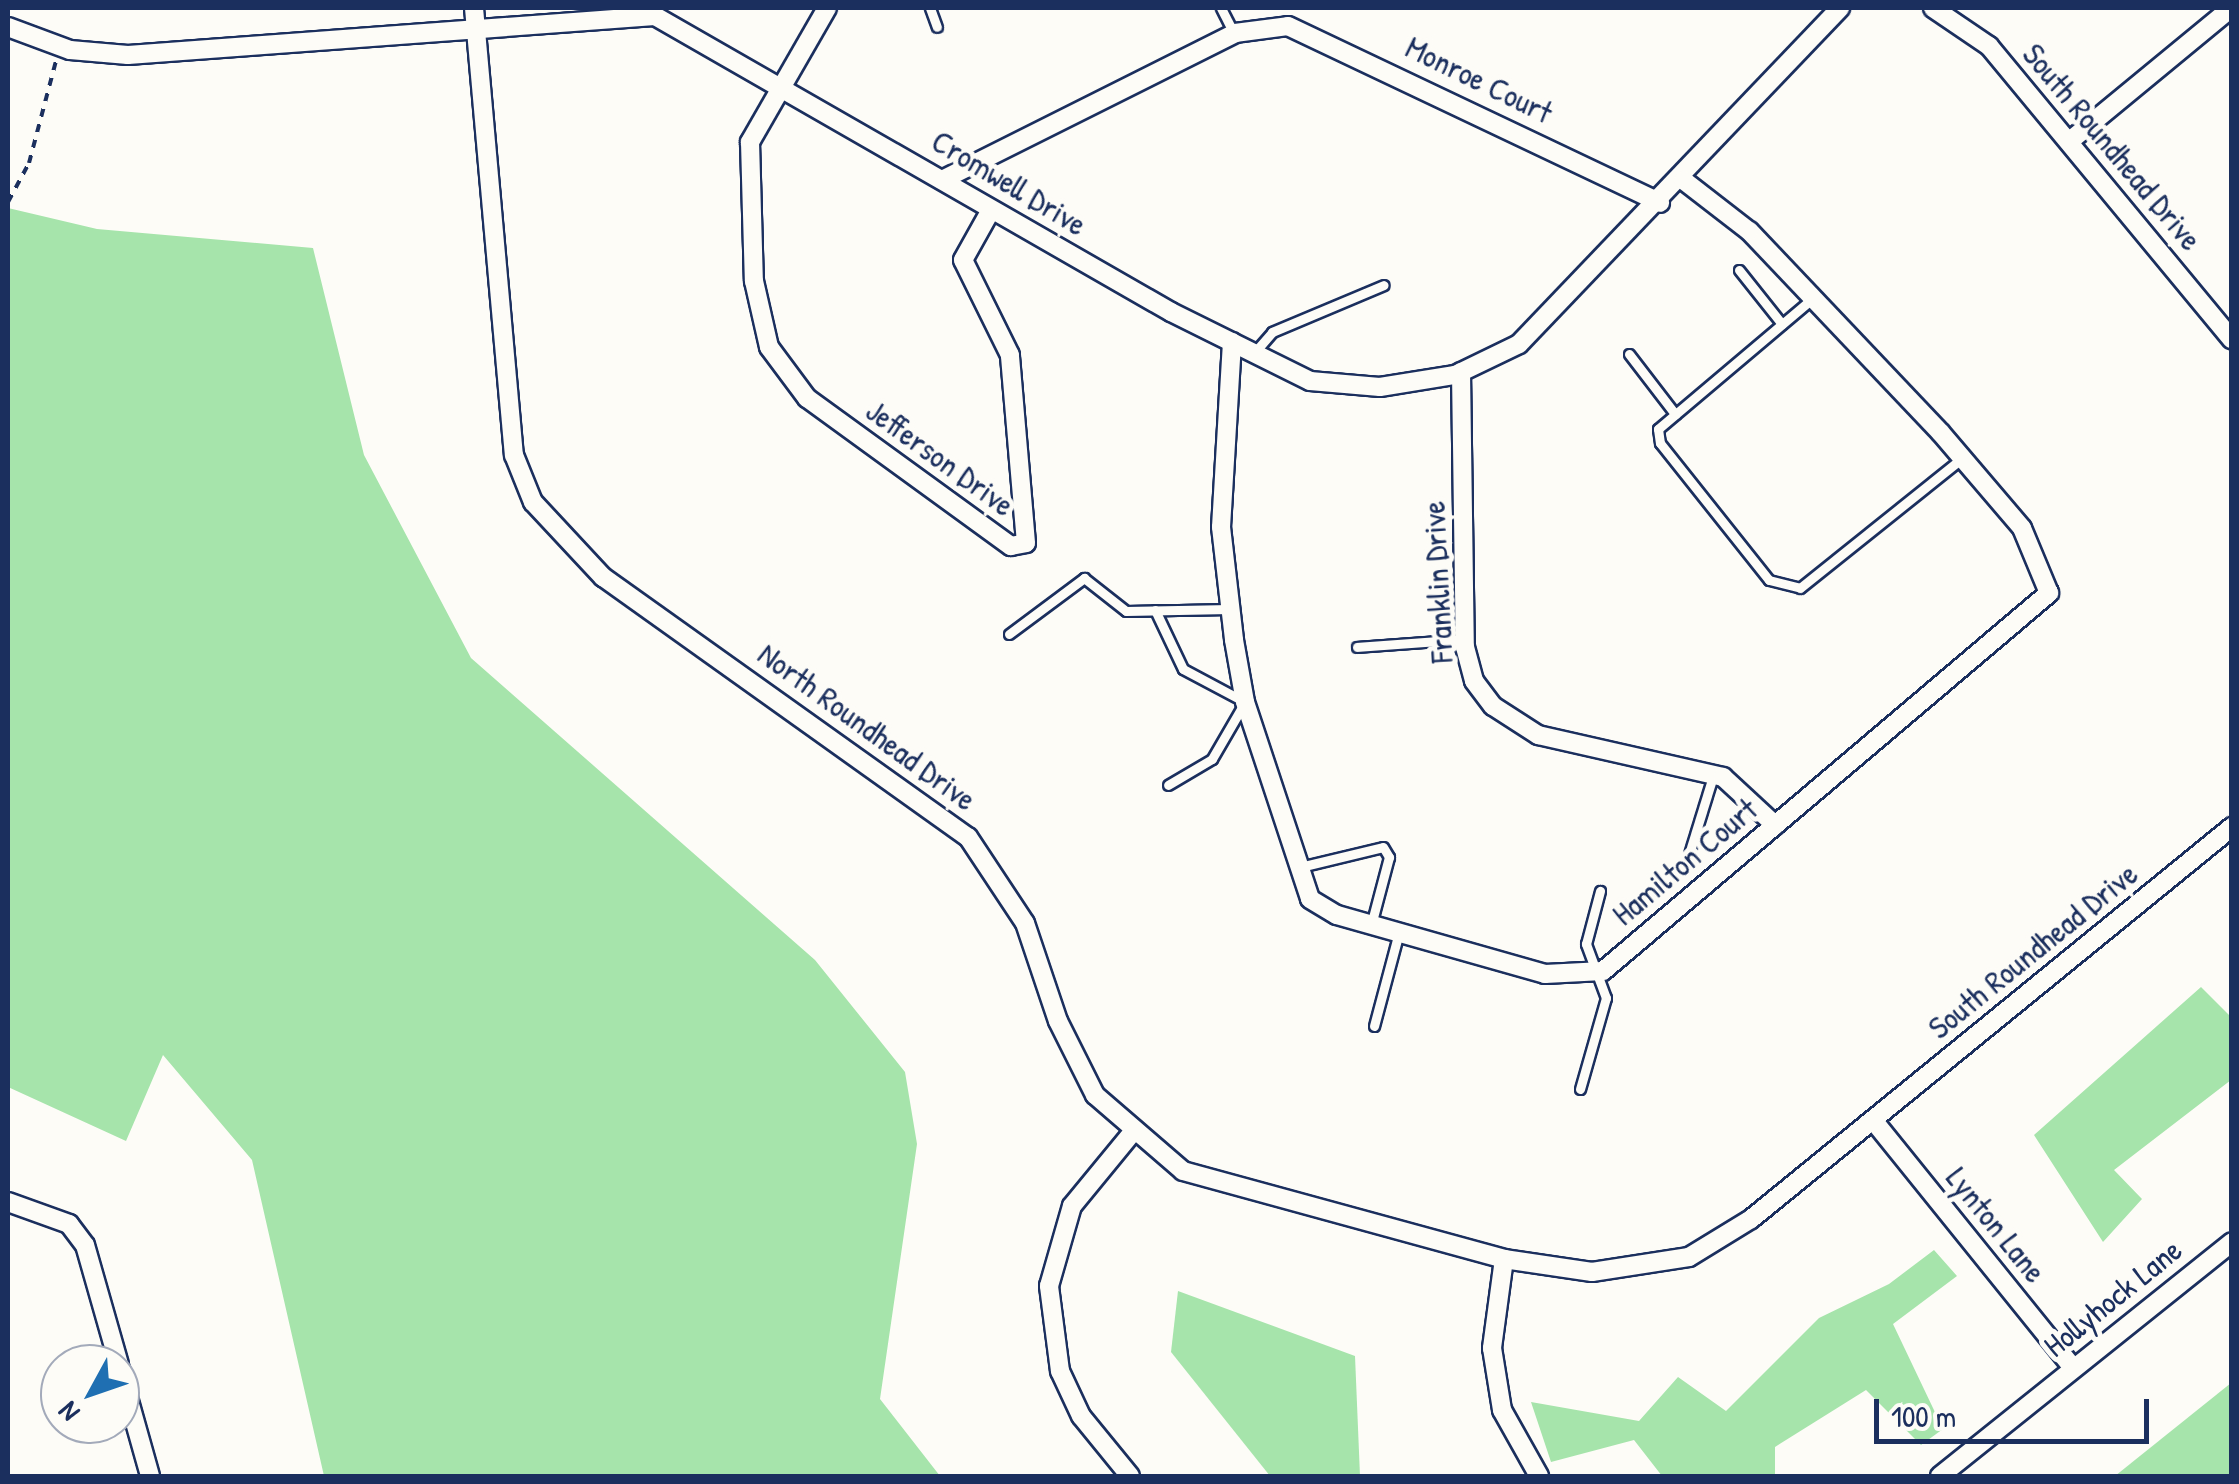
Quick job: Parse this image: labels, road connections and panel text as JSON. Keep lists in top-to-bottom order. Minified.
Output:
{"streets":{"street":["Monroe Court","South Roundhead Drive","Cromwell Drive","Jefferson Drive","Franklin Drive","North Roundhead Drive","Hamilton Court","Lynton Lane","Hollyhock Lane"]},"crossings":[["Monroe Court","Cromwell Drive"],["South Roundhead Drive","North Roundhead Drive"],["South Roundhead Drive","Lynton Lane"],["Cromwell Drive","Jefferson Drive"],["Cromwell Drive","Franklin Drive"],["Cromwell Drive","North Roundhead Drive"],["Cromwell Drive","Hamilton Court"],["Franklin Drive","Hamilton Court"],["North Roundhead Drive","Lynton Lane"],["Lynton Lane","Hollyhock Lane"]],"scale_bar":"100 m","north":"bottom left"}
